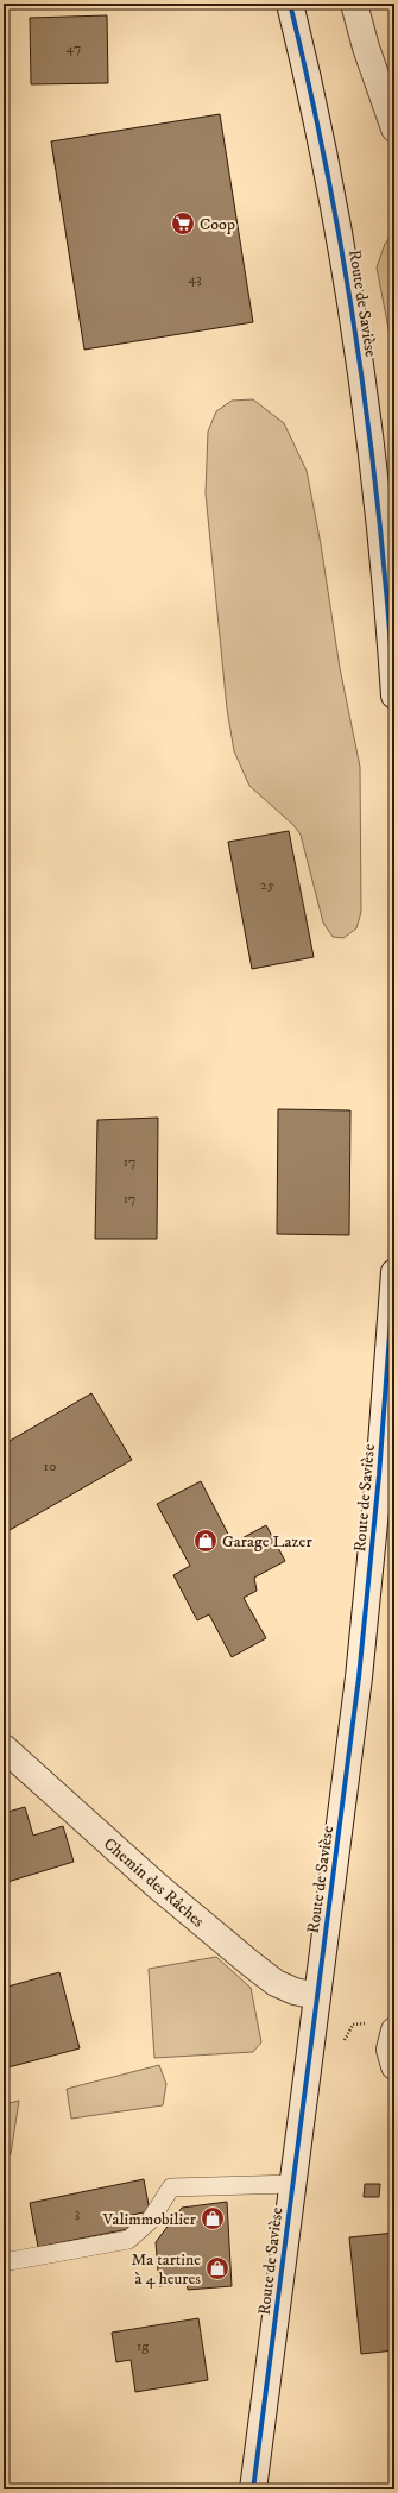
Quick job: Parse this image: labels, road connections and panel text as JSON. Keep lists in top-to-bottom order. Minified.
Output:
{"streets":{"street":["Route de Savièse","Chemin des Râches"]},"crossings":[["Route de Savièse","Chemin des Râches"]],"places":{"supermarket":["Coop"],"shop":["Garage Lazer","Valimmobilier","Ma tartine à 4 heures"]},"house_numbers":["47","43","25","17","17","10","3","1g"]}
